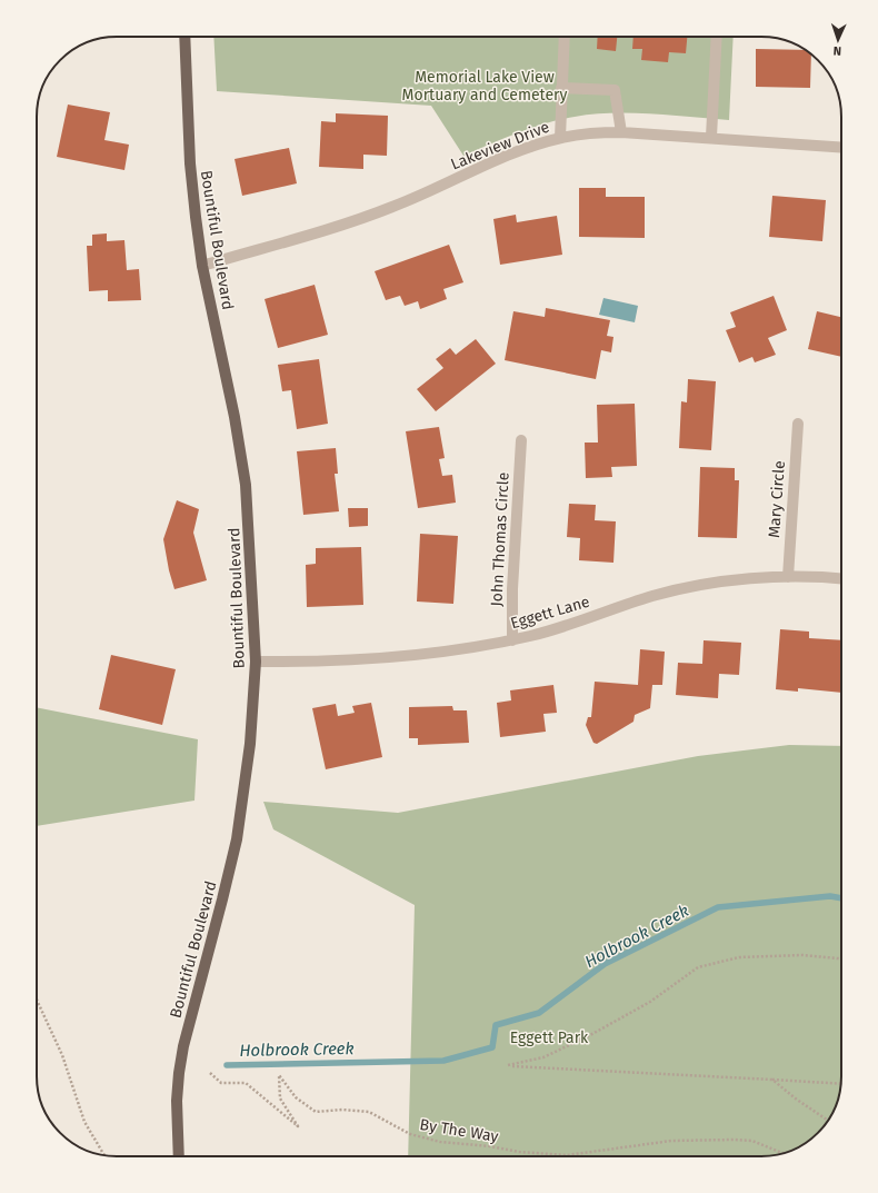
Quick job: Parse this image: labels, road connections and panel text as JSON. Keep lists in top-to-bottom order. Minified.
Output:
{"streets":{"main road":["Bountiful Boulevard"],"street":["Lakeview Drive","Mary Circle","John Thomas Circle","Eggett Lane"],"path":["By The Way"]},"crossings":[["Lakeview Drive","Bountiful Boulevard"],["Bountiful Boulevard","Eggett Lane"],["Mary Circle","Eggett Lane"],["John Thomas Circle","Eggett Lane"]],"water":["Holbrook Creek"],"parks":["Memorial Lake View Mortuary and Cemetery","Eggett Park"],"north":"bottom"}
